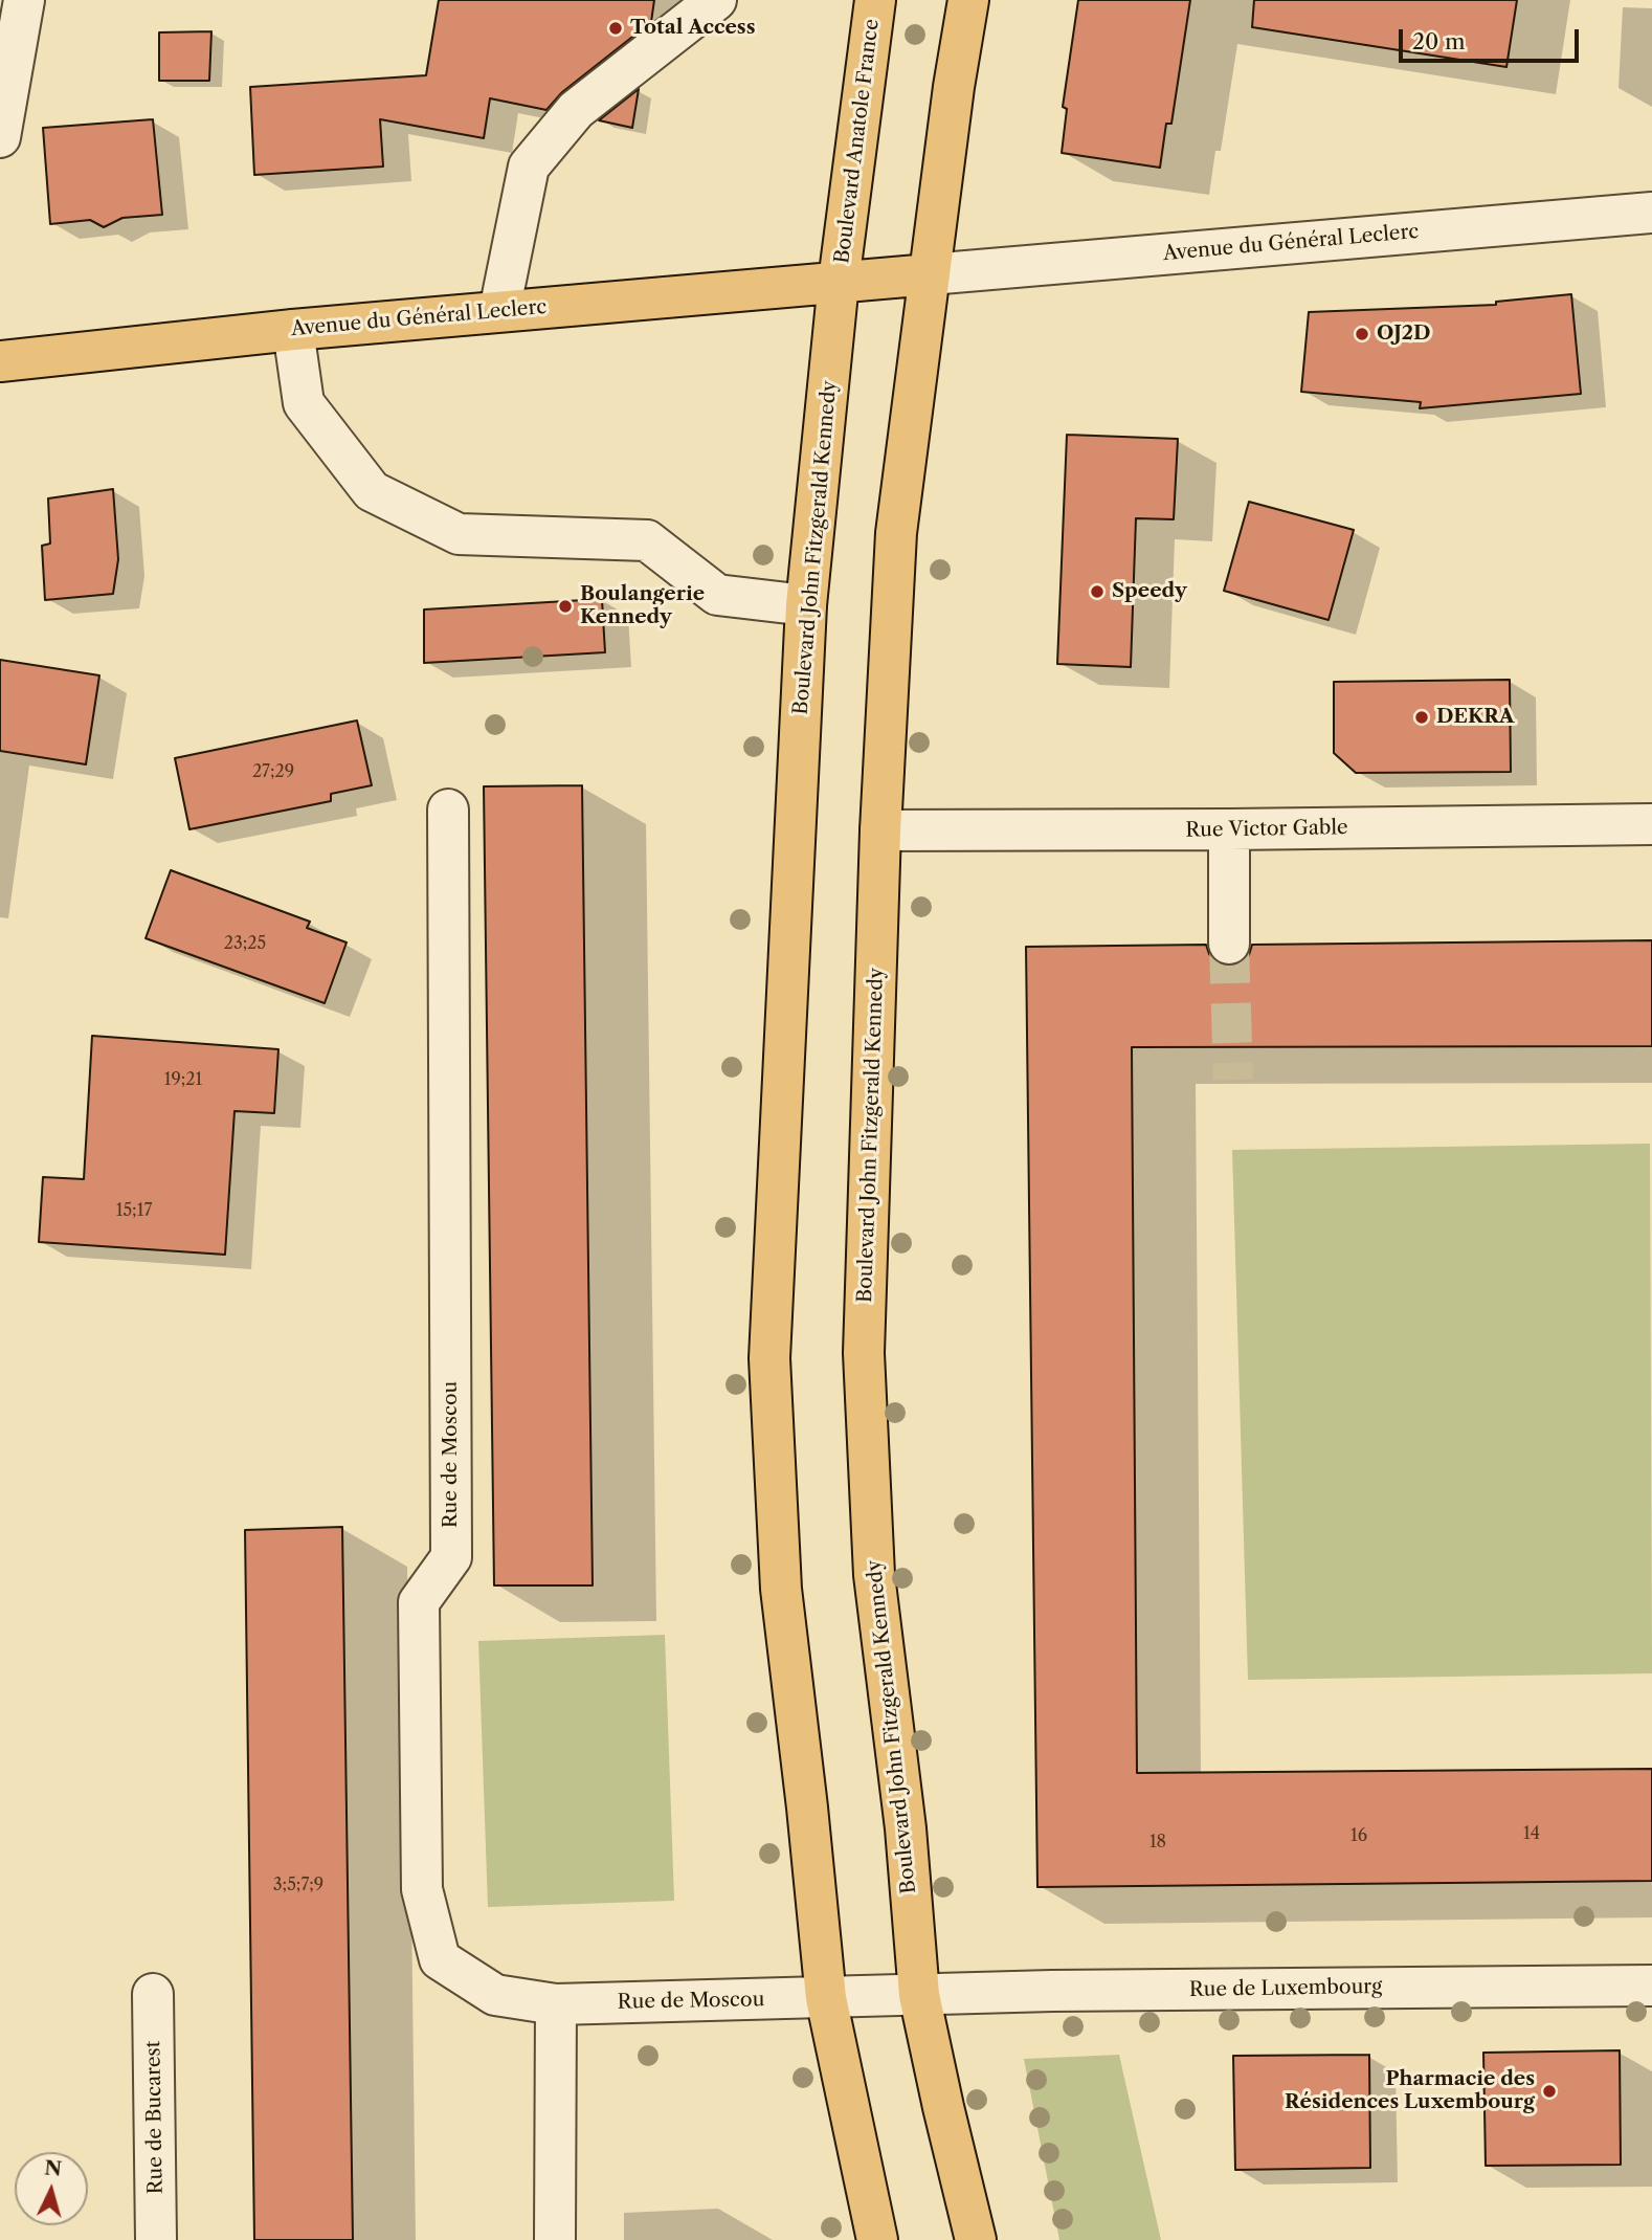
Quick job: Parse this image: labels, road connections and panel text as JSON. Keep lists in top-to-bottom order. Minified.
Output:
{"streets":{"main road":["Boulevard Anatole France","Avenue du Général Leclerc","Boulevard John Fitzgerald Kennedy"],"street":["Rue Victor Gable","Rue de Moscou","Rue de Luxembourg","Rue de Bucarest"]},"crossings":[["Boulevard Anatole France","Avenue du Général Leclerc"],["Boulevard Anatole France","Boulevard John Fitzgerald Kennedy"],["Avenue du Général Leclerc","Boulevard John Fitzgerald Kennedy"],["Boulevard John Fitzgerald Kennedy","Rue Victor Gable"],["Boulevard John Fitzgerald Kennedy","Rue de Moscou"],["Boulevard John Fitzgerald Kennedy","Rue de Luxembourg"]],"places":["Total Access","OJ2D","Speedy","Boulangerie Kennedy","DEKRA","Pharmacie des Résidences Luxembourg"],"house_numbers":["27;29","23;25","19;21","15;17","14","16","18","3;5;7;9"],"scale_bar":"20 m","north":"top"}
